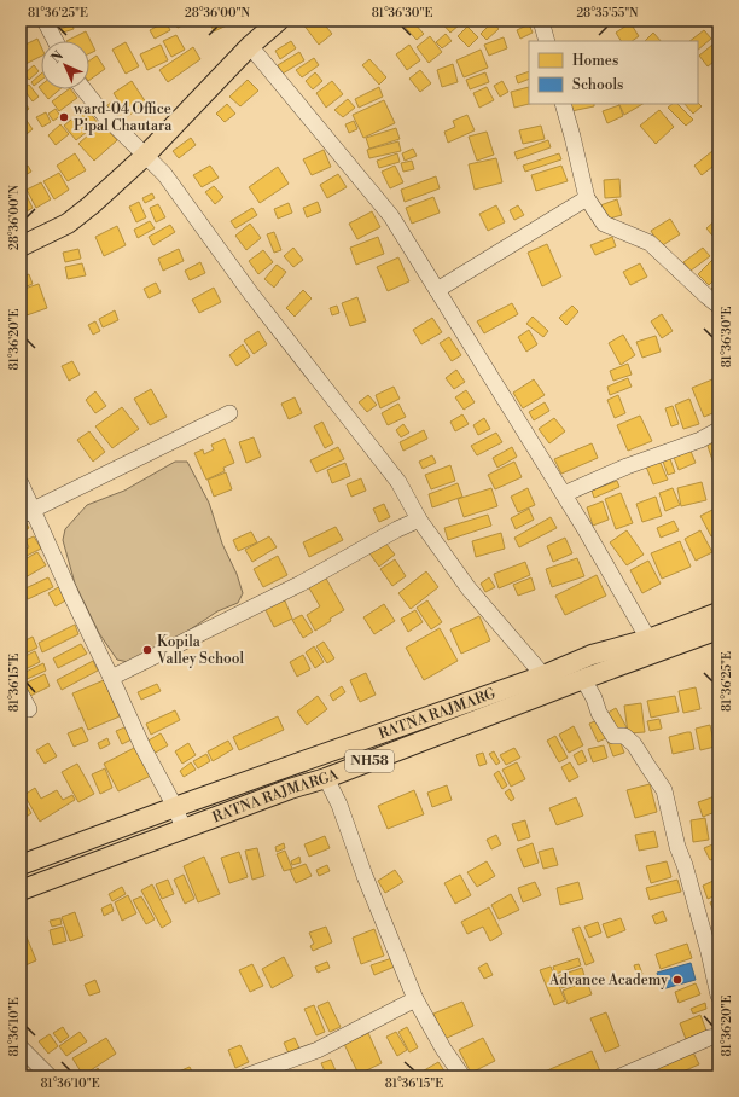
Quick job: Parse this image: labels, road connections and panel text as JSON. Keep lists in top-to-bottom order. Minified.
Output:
{"streets":{"main road":["RATNA RAJMARG","NH58","RATNA RAJMARGA"]},"crossings":[["RATNA RAJMARG","RATNA RAJMARGA"]],"places":["ward-04 Office Pipal Chautara","Kopila Valley School","Advance Academy"],"legend":["Homes","Schools"],"north":"top left","coordinates":["81°36'25\"E","28°36'00\"N","81°36'30\"E","28°35'55\"N","81°36'20\"E","81°36'15\"E","81°36'10\"E"]}
